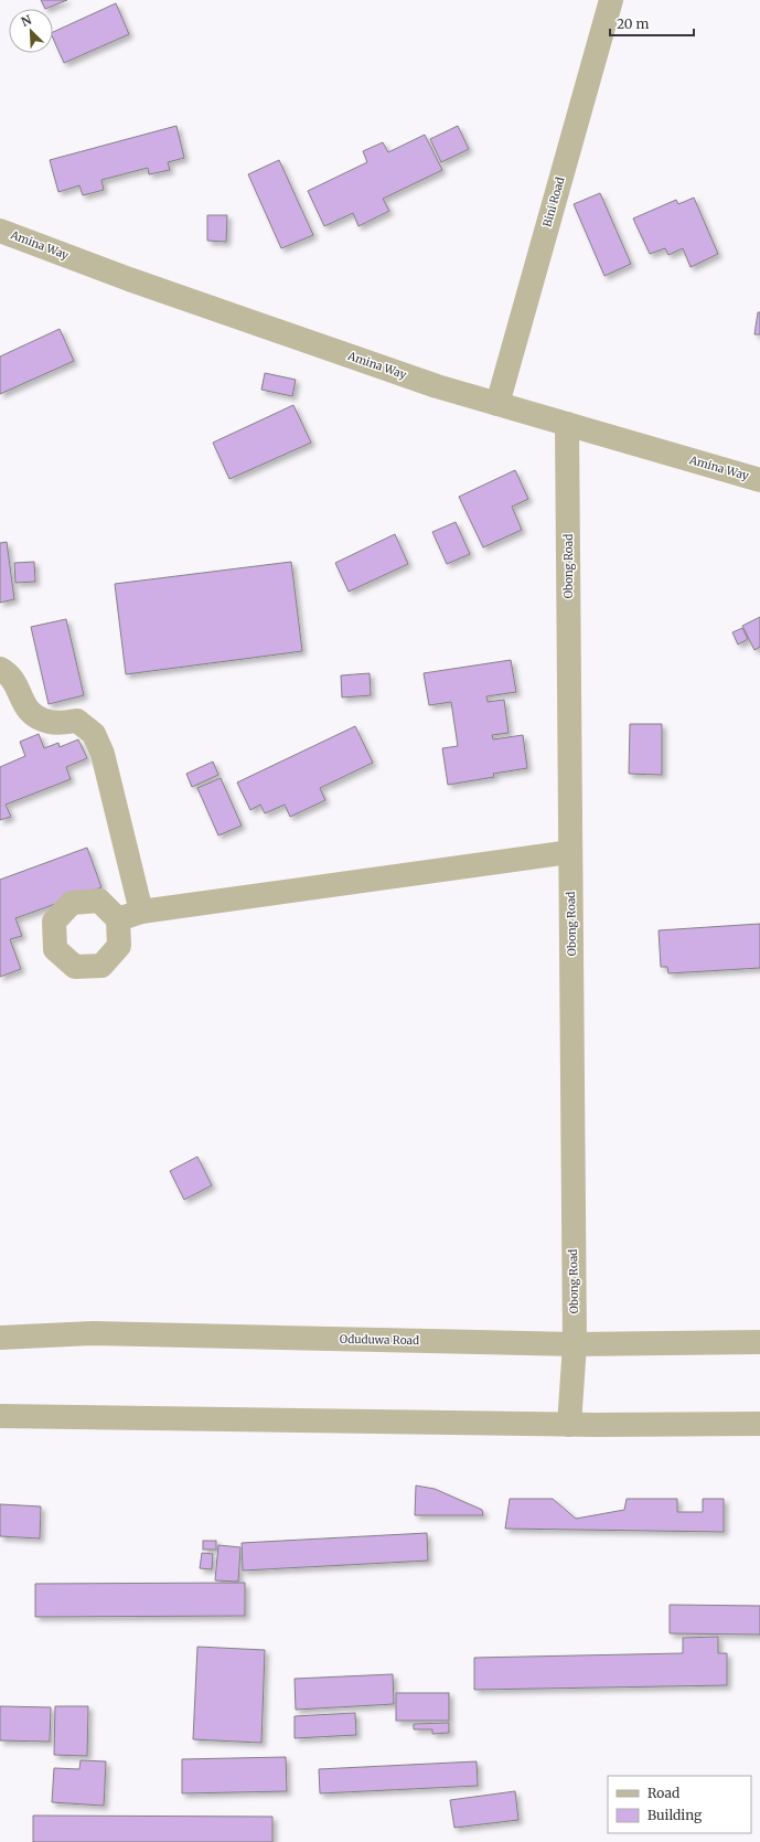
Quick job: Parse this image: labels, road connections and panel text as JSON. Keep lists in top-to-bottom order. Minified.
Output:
{"streets":{"street":["Bini Road","Amina Way","Obong Road","Oduduwa Road"]},"crossings":[["Bini Road","Amina Way"],["Amina Way","Obong Road"],["Obong Road","Oduduwa Road"]],"legend":["Road","Building"],"scale_bar":"20 m","north":"top left"}
